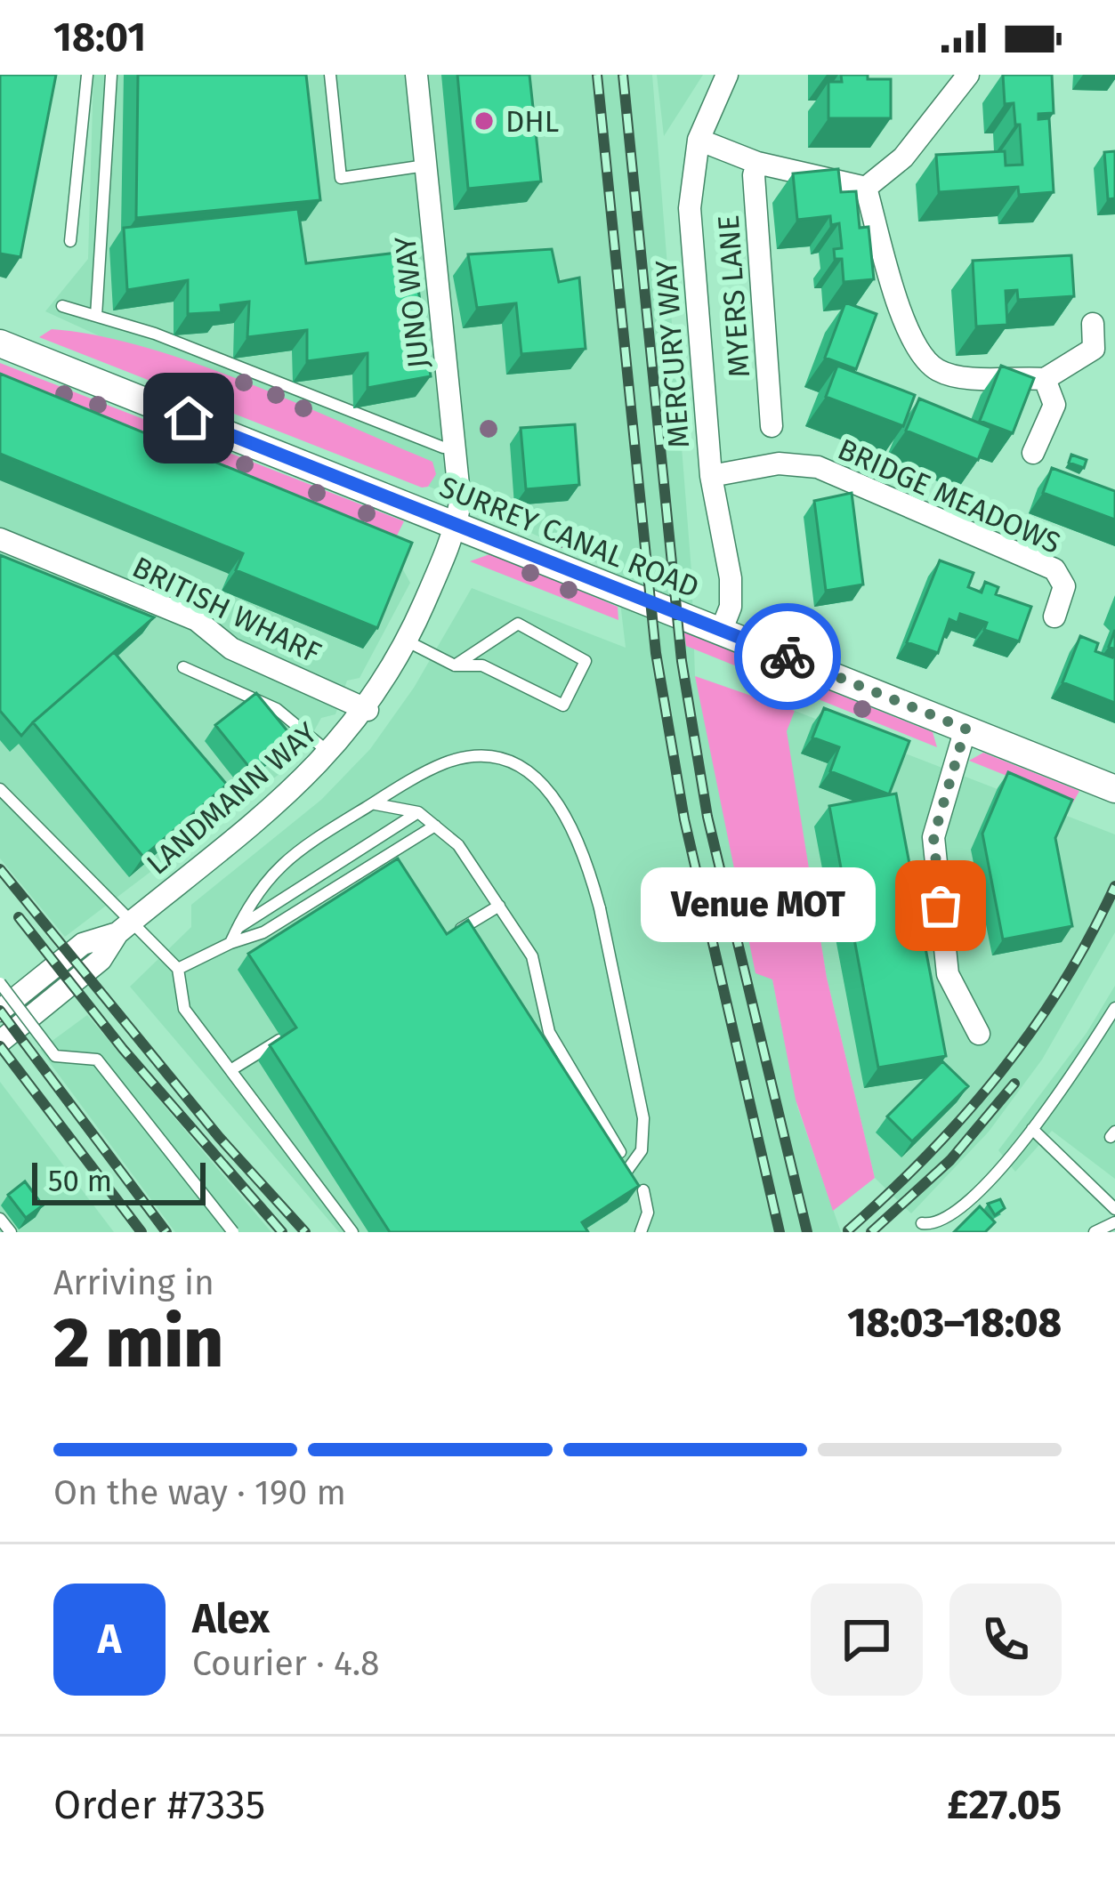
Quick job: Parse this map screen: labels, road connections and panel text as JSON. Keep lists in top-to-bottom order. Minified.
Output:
{"streets":{"street":["MYERS LANE","JUNO WAY","MERCURY WAY","BRIDGE MEADOWS","SURREY CANAL ROAD","BRITISH WHARF","LANDMANN WAY"]},"crossings":[["JUNO WAY","SURREY CANAL ROAD"],["JUNO WAY","LANDMANN WAY"],["MERCURY WAY","BRIDGE MEADOWS"],["MERCURY WAY","SURREY CANAL ROAD"],["SURREY CANAL ROAD","LANDMANN WAY"],["BRITISH WHARF","LANDMANN WAY"]],"places":["DHL","Venue MOT"],"scale_bar":"50 m","page":{"status":"18:01","bubble":"Venue MOT","scale":"50 m","heading":["2 min","Arriving in","18:03–18:08"],"panel":["Alex","Courier · 4.8","Order #7335","£27.05"],"bar":"On the way · 190 m","round":"A"}}
